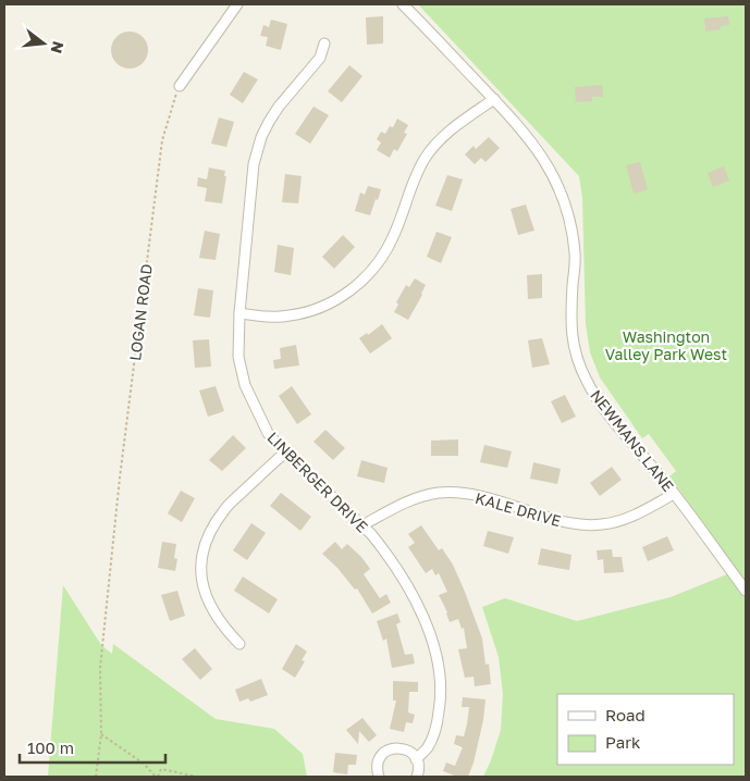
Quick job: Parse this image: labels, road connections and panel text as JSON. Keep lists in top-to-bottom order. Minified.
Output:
{"streets":{"street":["NEWMANS LANE","LINBERGER DRIVE","KALE DRIVE"],"path":["LOGAN ROAD"]},"crossings":[["NEWMANS LANE","KALE DRIVE"],["LINBERGER DRIVE","KALE DRIVE"]],"parks":["Washington Valley Park West"],"legend":["Road","Park"],"scale_bar":"100 m","north":"right"}
